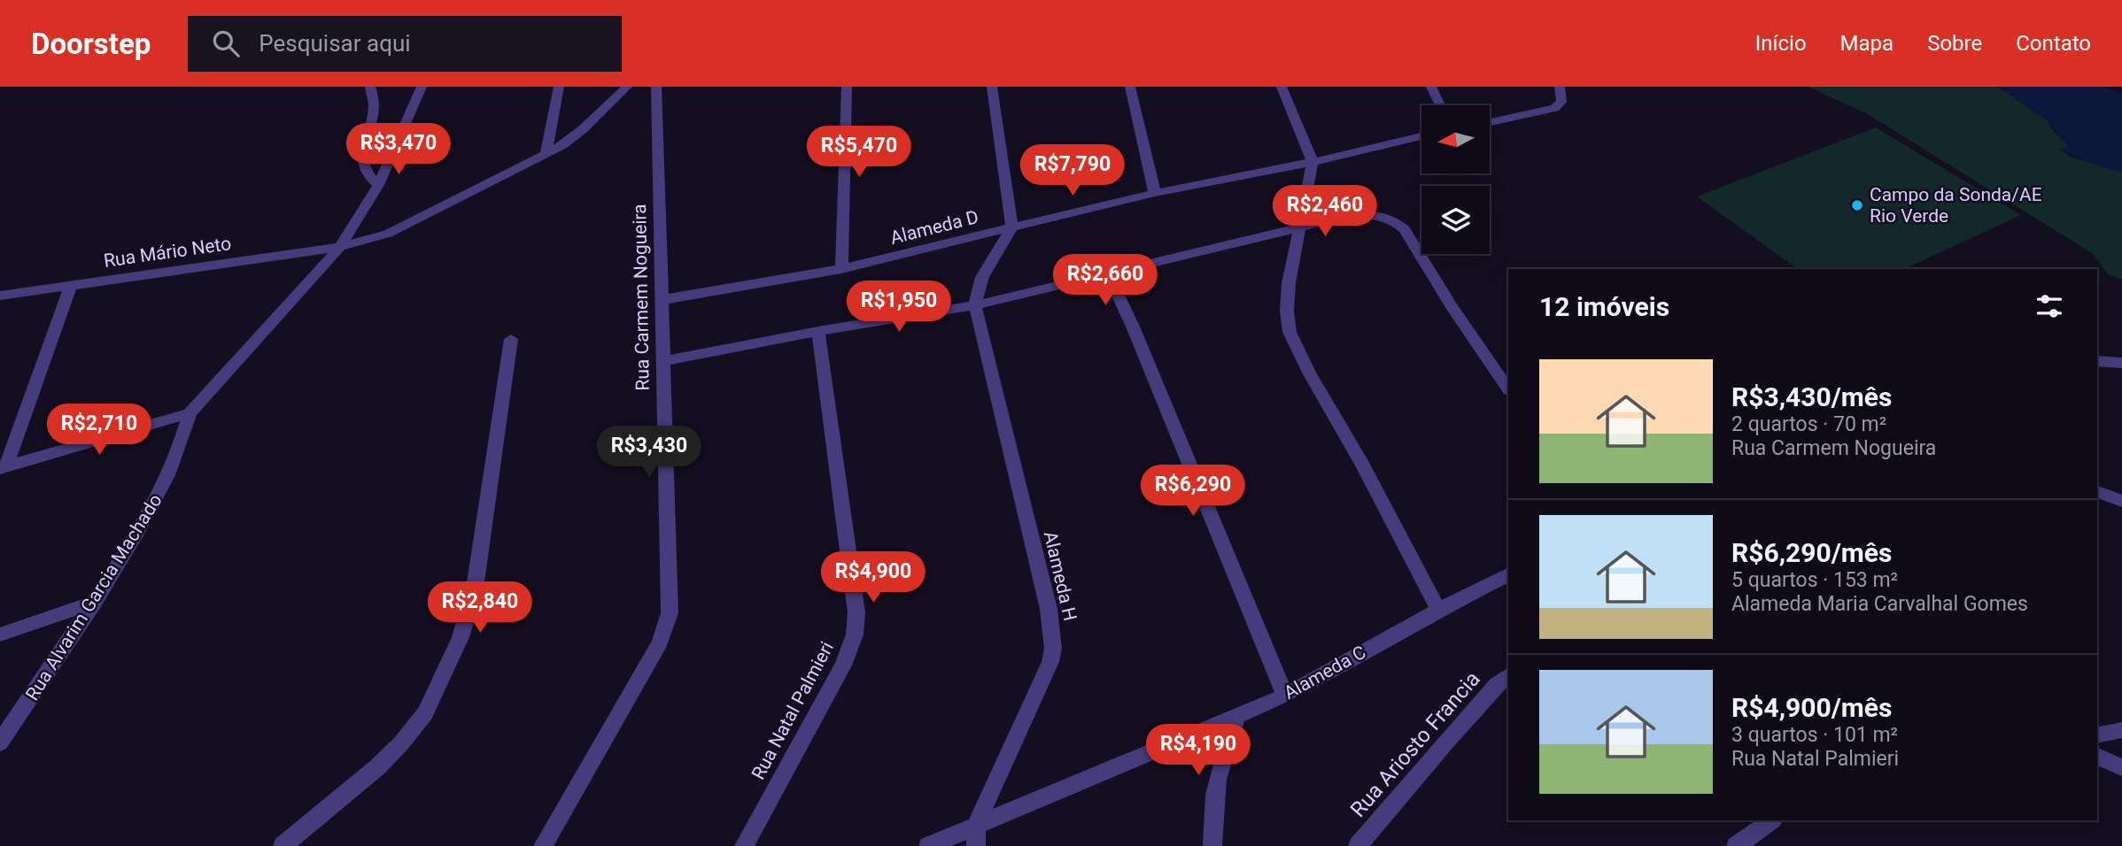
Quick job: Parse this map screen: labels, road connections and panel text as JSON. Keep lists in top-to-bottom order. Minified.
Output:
{"streets":{"street":["Alameda D","Rua Mário Neto","Rua Carmem Nogueira","Alameda H","Rua Alvarim Garcia Machado","Alameda C","Rua Natal Palmieri","Rua Ariosto Francia"]},"crossings":[["Alameda D","Rua Carmem Nogueira"],["Rua Mário Neto","Rua Alvarim Garcia Machado"],["Alameda H","Alameda C"]],"places":["Campo da Sonda/AE Rio Verde"],"north":"left","page":{"header":"Doorstep","search":"Pesquisar aqui","nav":["Início","Mapa","Sobre","Contato"],"price":["R$3,470","R$5,470","R$7,790","R$2,460","R$2,660","R$1,950","R$2,710","R$3,430","R$6,290","R$4,900","R$2,840","R$4,190"],"heading":"12 imóveis","list":[{"name":"R$3,430/mês","note":"2 quartos · 70 m² · Rua Carmem Nogueira"},{"name":"R$6,290/mês","note":"5 quartos · 153 m² · Alameda Maria Carvalhal Gomes"},{"name":"R$4,900/mês","note":"3 quartos · 101 m² · Rua Natal Palmieri"}]}}
